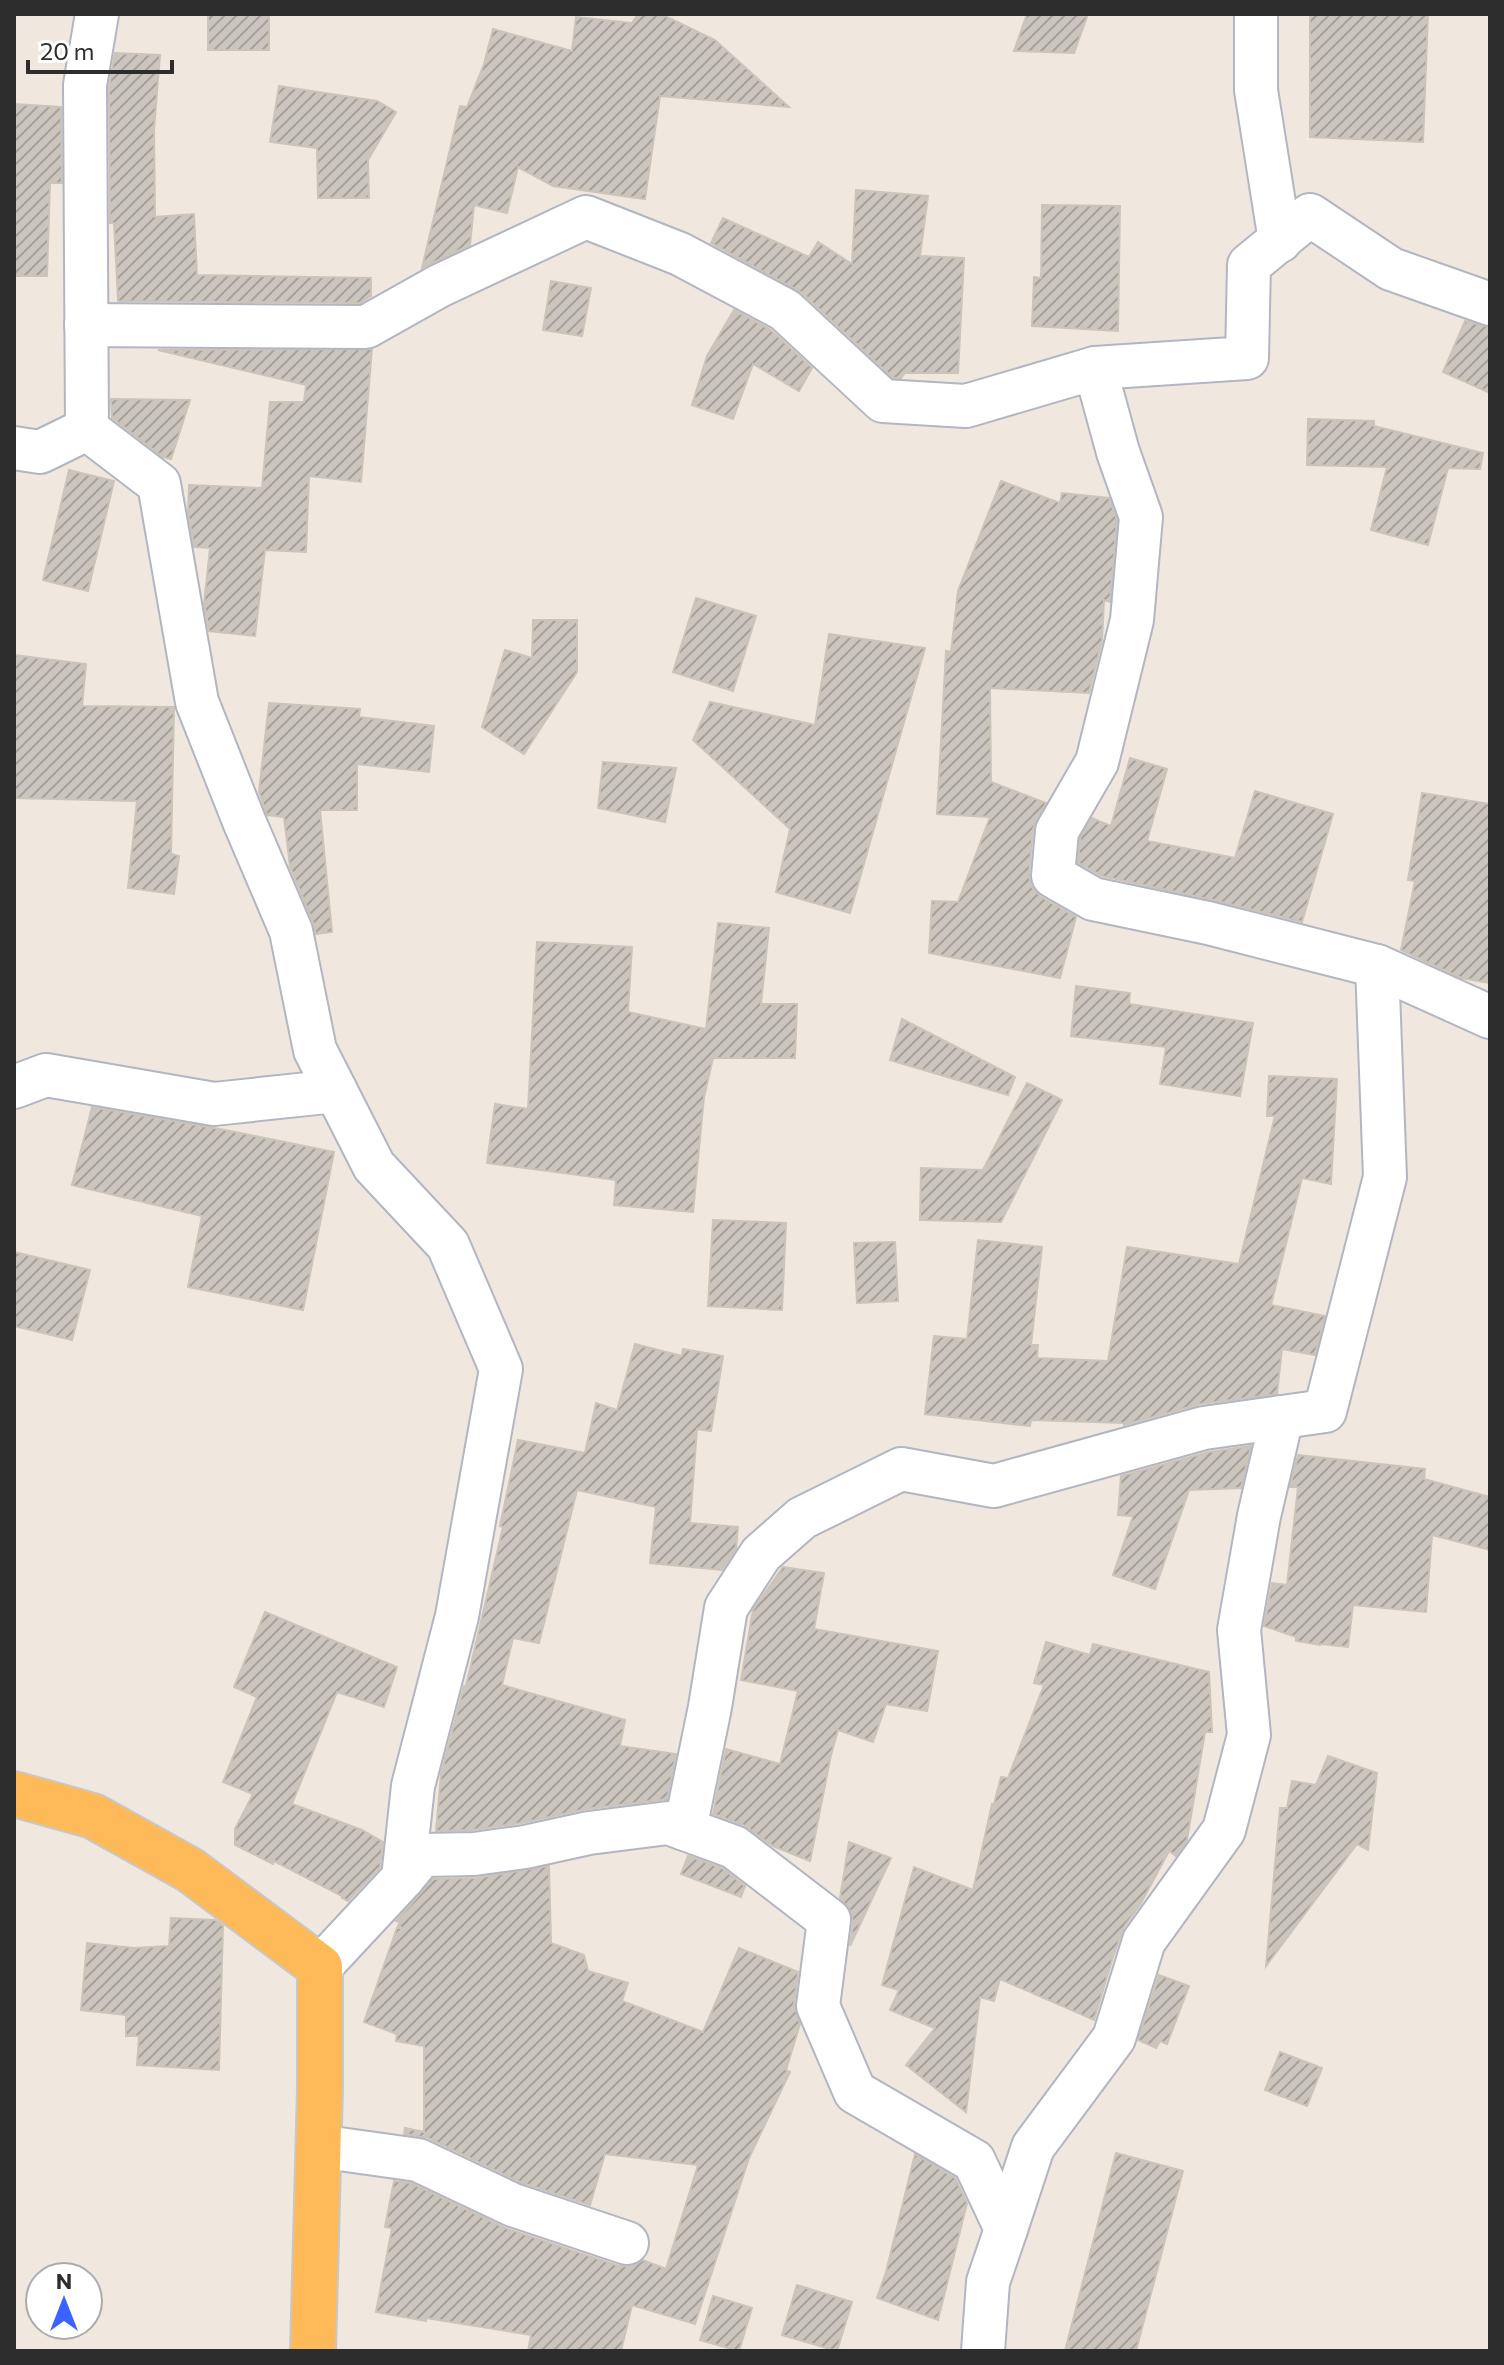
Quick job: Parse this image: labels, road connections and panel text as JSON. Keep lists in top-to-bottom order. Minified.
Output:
{"scale_bar":"20 m","north":"top"}
